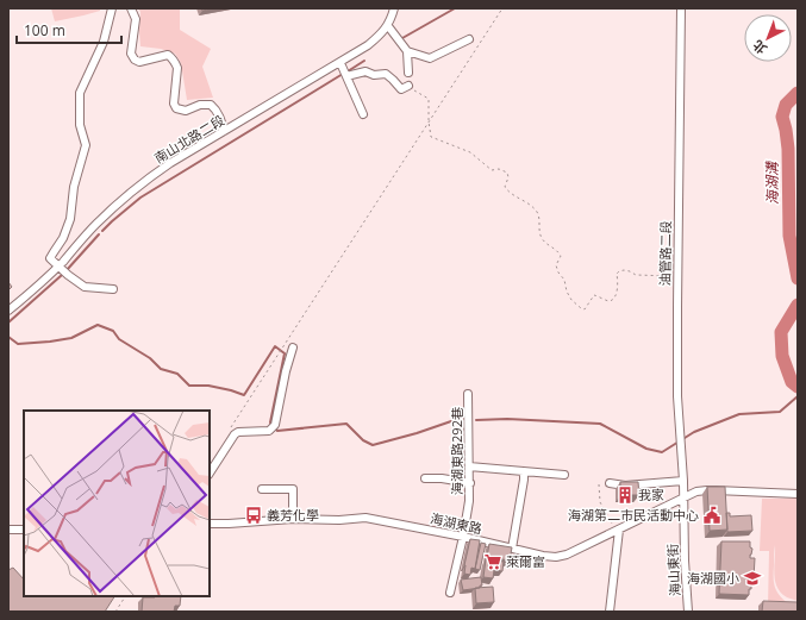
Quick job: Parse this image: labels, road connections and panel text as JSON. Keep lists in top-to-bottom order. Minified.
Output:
{"streets":{"street":["南山北路二段","油管路二段","海湖東路292巷","海湖東路","海山東街"]},"crossings":[["油管路二段","海湖東路"],["油管路二段","海山東街"],["海湖東路292巷","海湖東路"],["海湖東路","海山東街"]],"water":["海湖溝"],"places":{"building":["我家"],"bus stop":["義芳化學"],"public building":["海湖第二市民活動中心"],"supermarket":["萊爾富"],"school or university":["海湖國小"]},"scale_bar":"100 m","north":"bottom left"}
